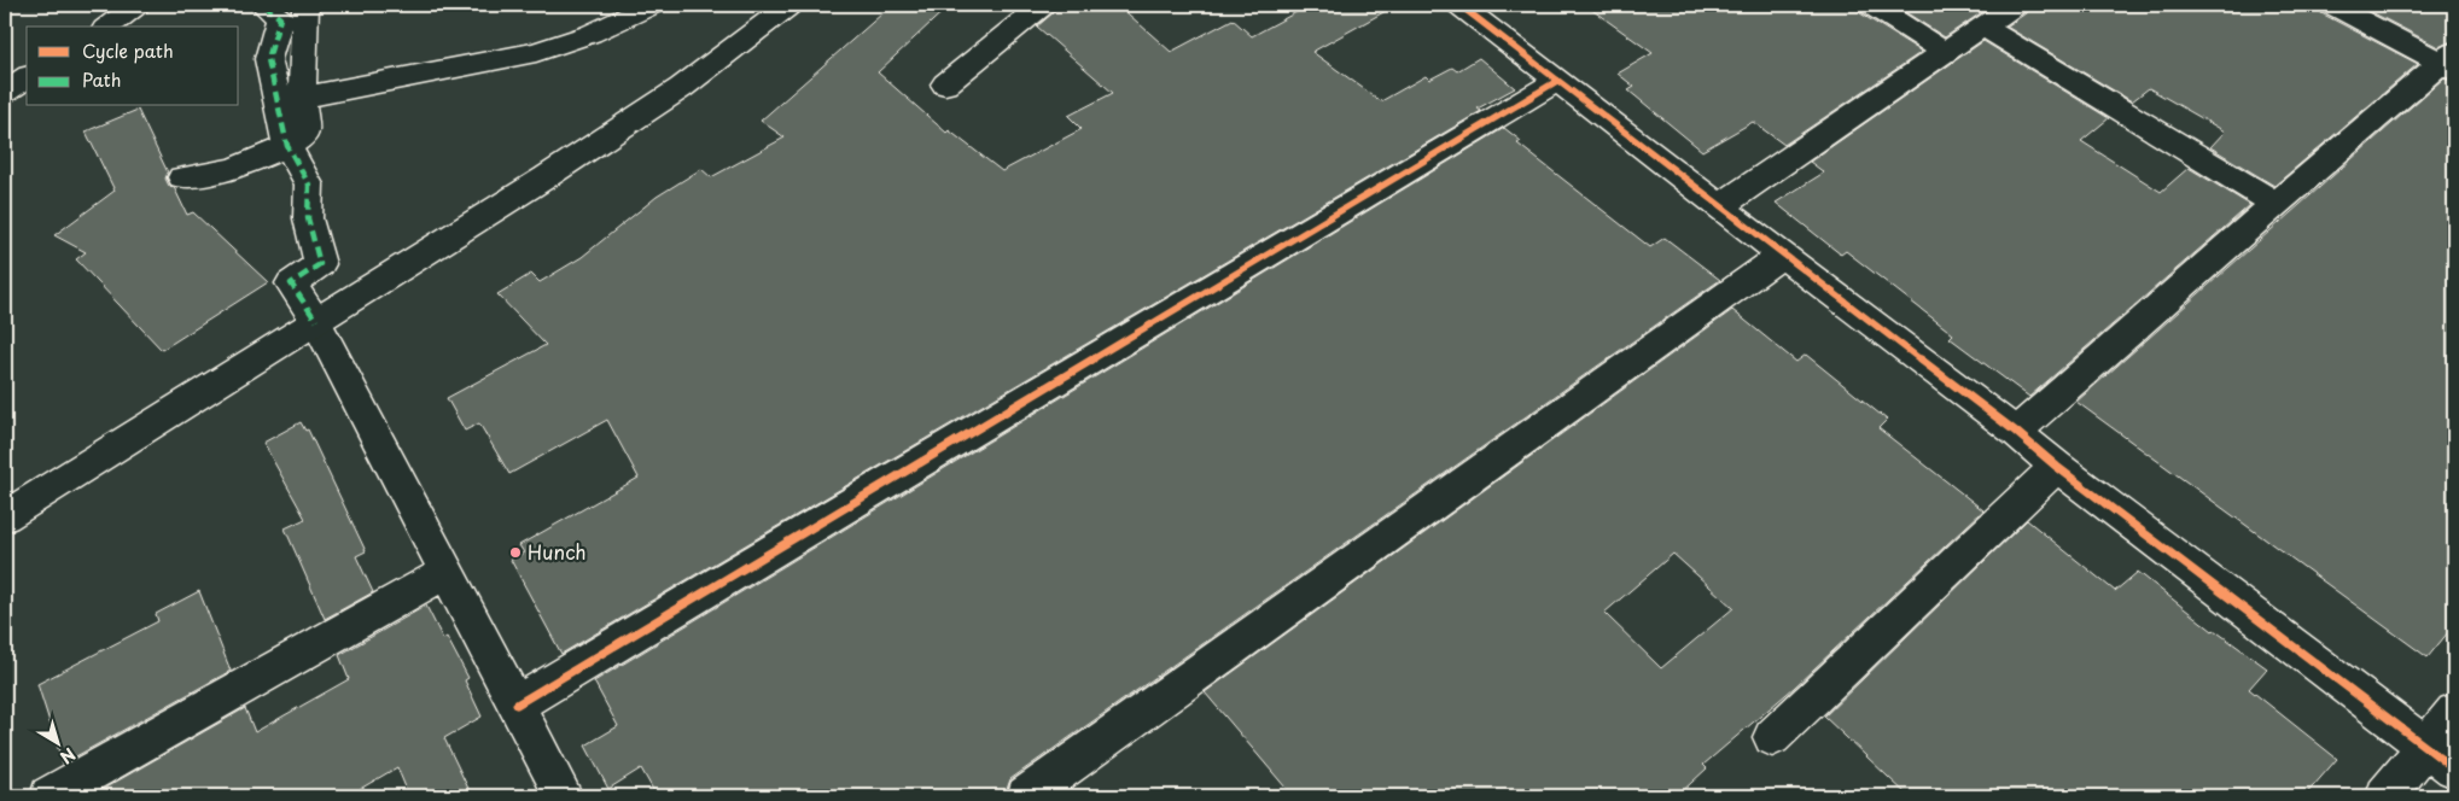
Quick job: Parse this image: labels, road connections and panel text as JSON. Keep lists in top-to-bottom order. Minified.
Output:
{"places":["Hunch"],"legend":["Cycle path","Path"],"north":"bottom right"}
